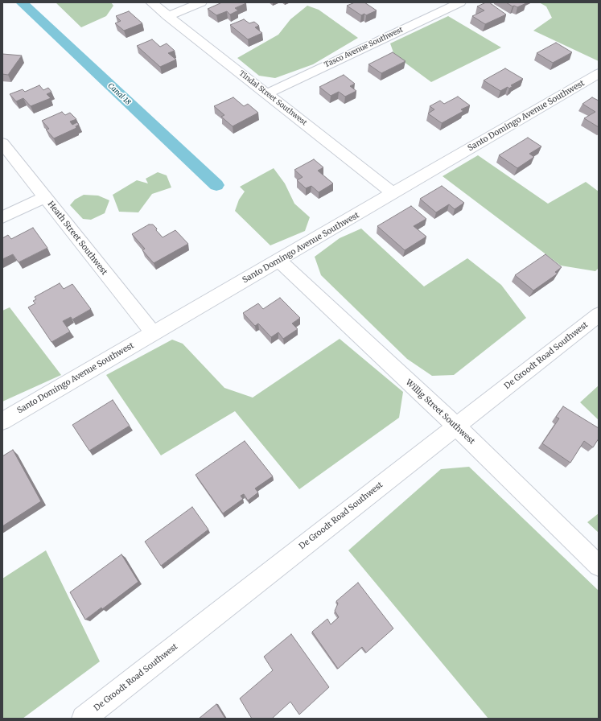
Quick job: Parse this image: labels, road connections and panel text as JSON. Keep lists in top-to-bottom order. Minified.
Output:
{"streets":{"street":["Tasco Avenue Southwest","Tindal Street Southwest","Santo Domingo Avenue Southwest","Heath Street Southwest","De Groodt Road Southwest","Willig Street Southwest"]},"crossings":[["Tasco Avenue Southwest","Tindal Street Southwest"],["Tindal Street Southwest","Santo Domingo Avenue Southwest"],["Santo Domingo Avenue Southwest","Heath Street Southwest"],["Santo Domingo Avenue Southwest","Willig Street Southwest"],["De Groodt Road Southwest","Willig Street Southwest"]],"water":["Canal 18"]}
